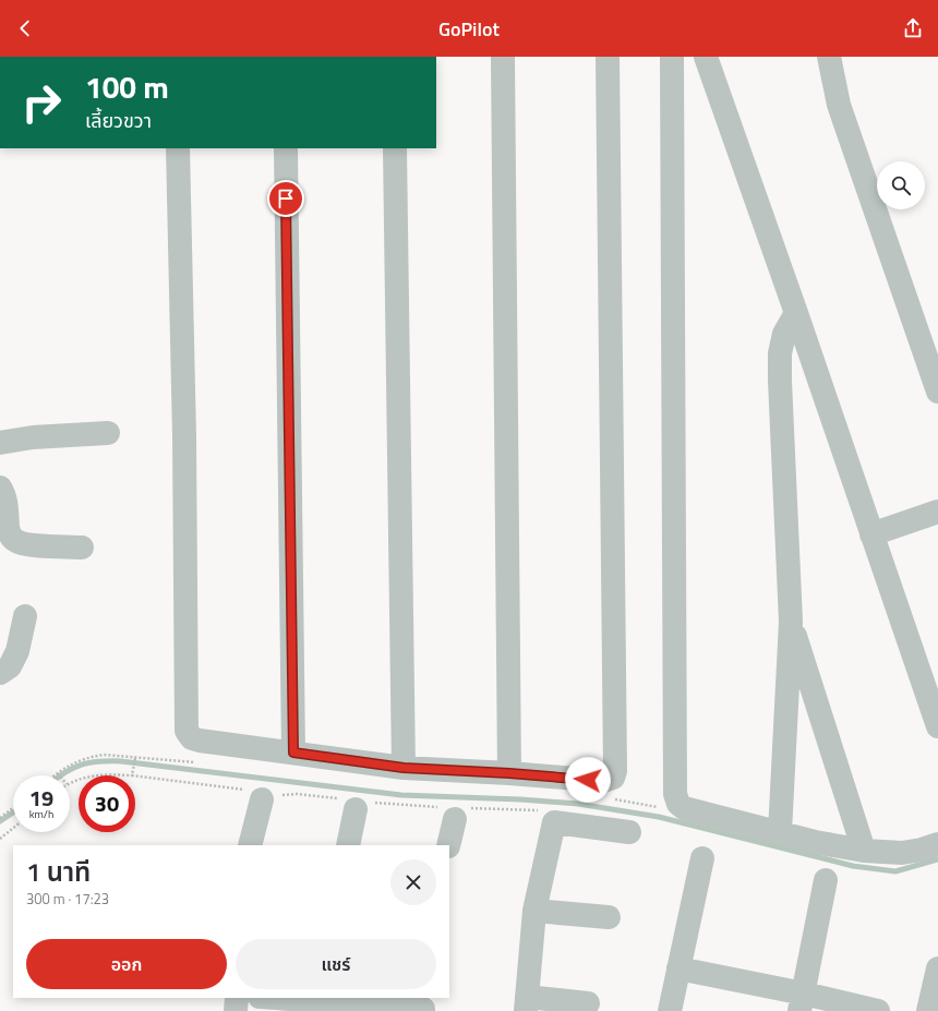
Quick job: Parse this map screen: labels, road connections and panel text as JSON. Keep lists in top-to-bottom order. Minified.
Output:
{"page":{"header":"GoPilot","turn":["100 m","เลี้ยวขวา"],"speed":"19 km/h","limit":"30","heading":["1 นาที","300 m · 17:23"],"buttons":["ออก","แชร์"]}}
